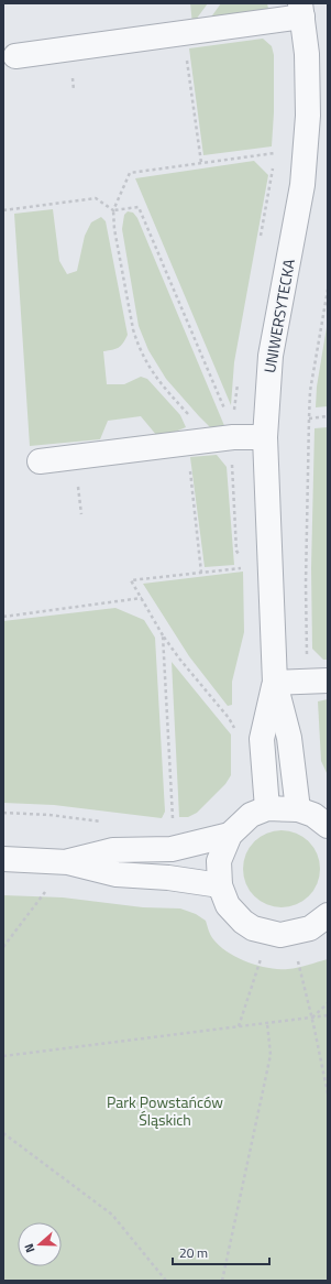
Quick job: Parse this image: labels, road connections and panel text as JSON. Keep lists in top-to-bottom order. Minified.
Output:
{"streets":{"street":["UNIWERSYTECKA"]},"parks":["Park Powstańców Śląskich"],"scale_bar":"20 m","north":"left"}
